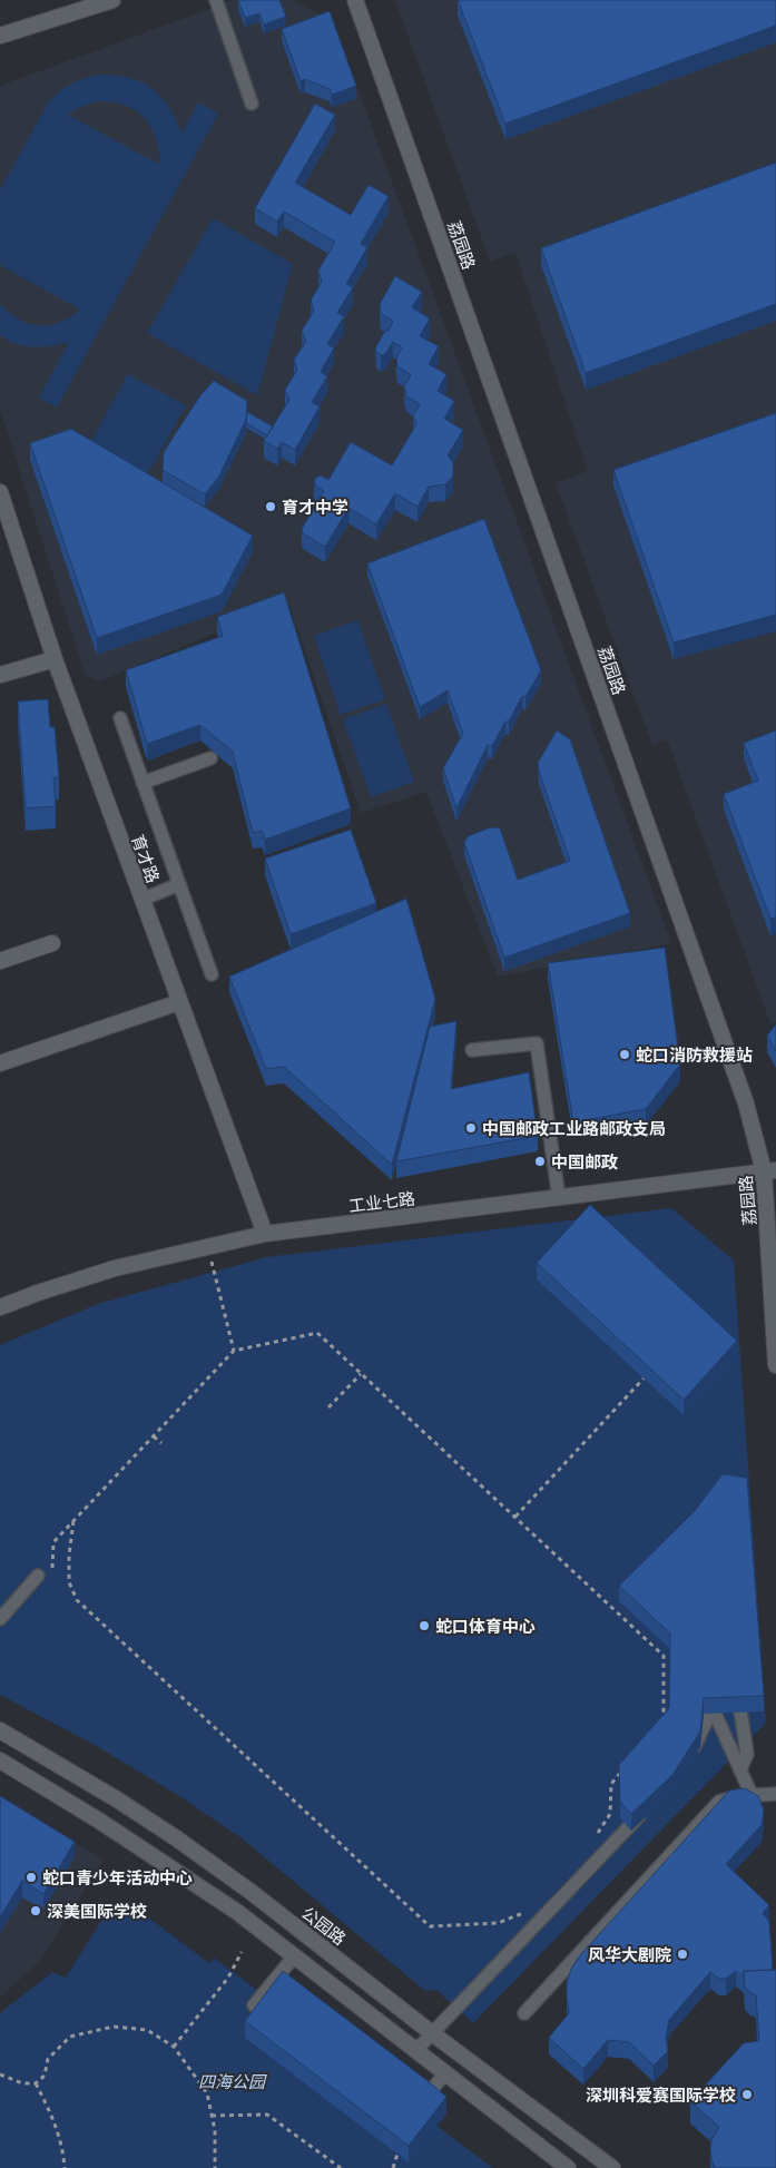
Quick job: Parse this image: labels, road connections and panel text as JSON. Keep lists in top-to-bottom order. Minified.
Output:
{"streets":{"street":["荔园路","育才路","工业七路","公园路"]},"crossings":[["荔园路","工业七路"],["育才路","工业七路"]],"parks":["四海公园"],"places":["育才中学","蛇口消防救援站","中国邮政工业路邮政支局","中国邮政","蛇口体育中心","蛇口青少年活动中心","深美国际学校","风华大剧院","深圳科爱赛国际学校"]}
